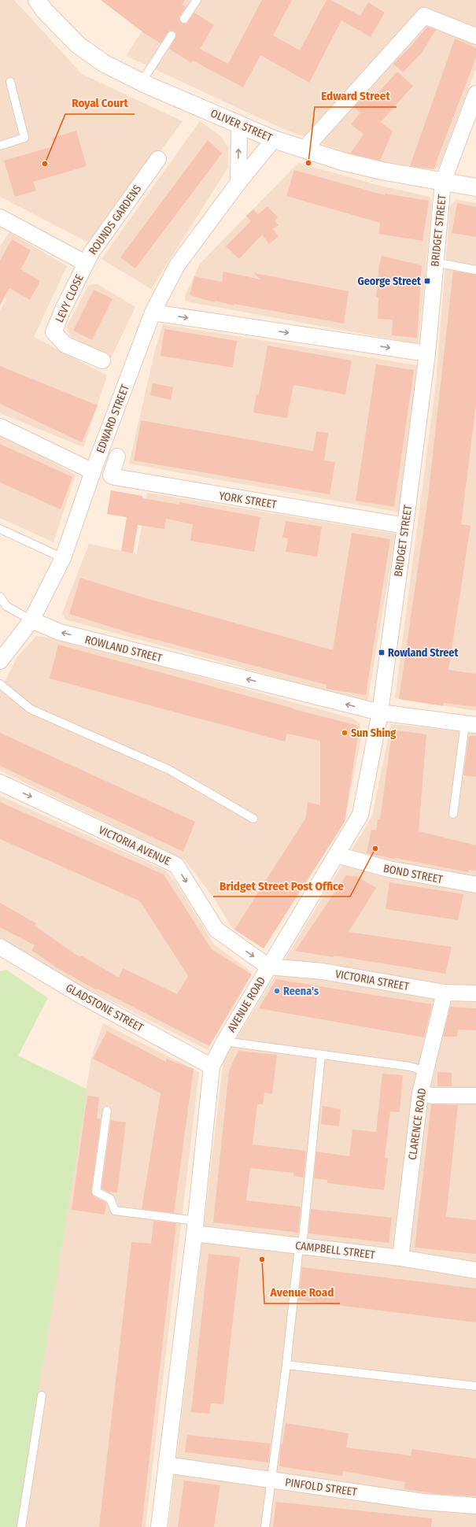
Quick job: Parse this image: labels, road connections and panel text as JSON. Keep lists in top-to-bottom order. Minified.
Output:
{"streets":{"street":["OLIVER STREET","ROUNDS GARDENS","BRIDGET STREET","LEVY CLOSE","EDWARD STREET","YORK STREET","ROWLAND STREET","VICTORIA AVENUE","BOND STREET","VICTORIA STREET","AVENUE ROAD","GLADSTONE STREET","CLARENCE ROAD","CAMPBELL STREET","PINFOLD STREET"]},"crossings":[["OLIVER STREET","BRIDGET STREET"],["OLIVER STREET","EDWARD STREET"],["ROUNDS GARDENS","LEVY CLOSE"],["BRIDGET STREET","YORK STREET"],["BRIDGET STREET","ROWLAND STREET"],["BRIDGET STREET","VICTORIA AVENUE"],["BRIDGET STREET","BOND STREET"],["BRIDGET STREET","VICTORIA STREET"],["BRIDGET STREET","AVENUE ROAD"],["EDWARD STREET","ROWLAND STREET"],["VICTORIA AVENUE","VICTORIA STREET"],["VICTORIA AVENUE","AVENUE ROAD"],["VICTORIA STREET","AVENUE ROAD"],["VICTORIA STREET","CLARENCE ROAD"],["AVENUE ROAD","GLADSTONE STREET"],["AVENUE ROAD","CAMPBELL STREET"],["AVENUE ROAD","PINFOLD STREET"],["CLARENCE ROAD","CAMPBELL STREET"]],"one_way":["ROWLAND STREET","VICTORIA AVENUE"],"places":{"other":["Edward Street","Royal Court","Sun Shing","Bridget Street Post Office","Reena's","Avenue Road"],"transit":["George Street","Rowland Street"]}}
